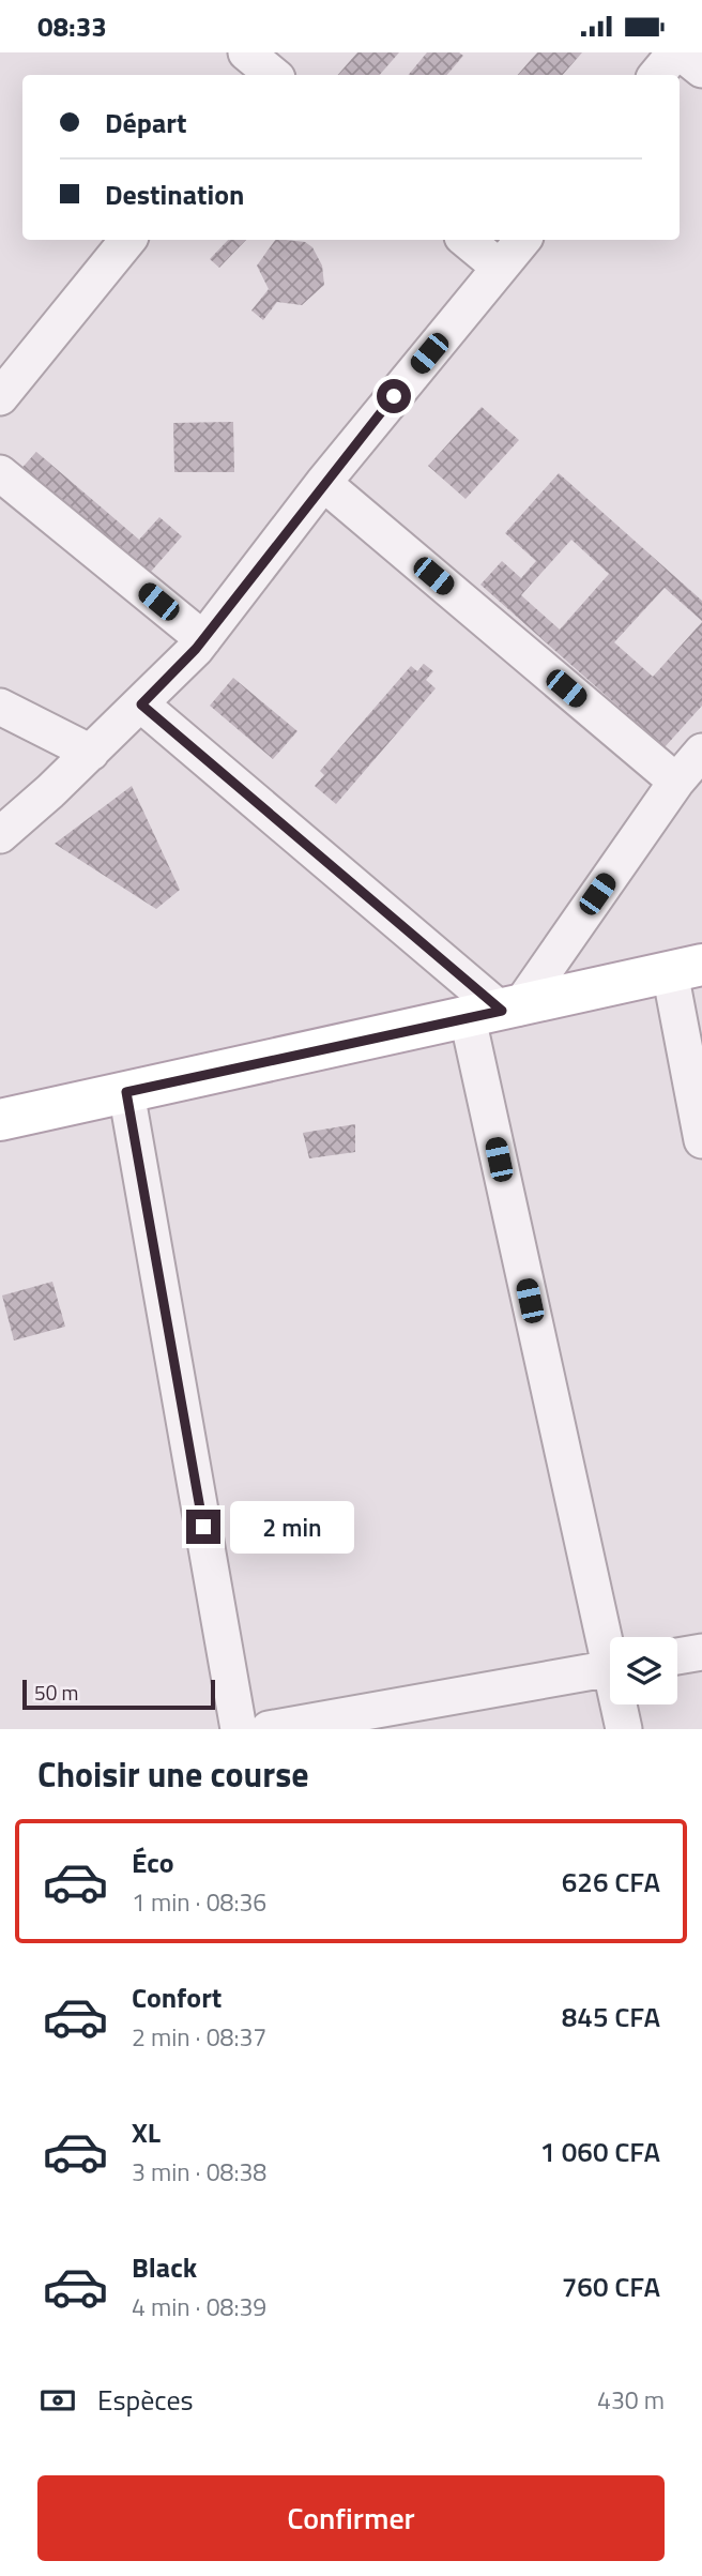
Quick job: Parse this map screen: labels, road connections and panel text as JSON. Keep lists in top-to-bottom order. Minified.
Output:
{"scale_bar":"50 m","page":{"status":"08:33","banner":["Départ","Destination"],"bubble":"2 min","scale":"50 m","heading":"Choisir une course","list":[{"name":"Éco","note":"1 min · 08:36","value":"626 CFA"},{"name":"Confort","note":"2 min · 08:37","value":"845 CFA"},{"name":"XL","note":"3 min · 08:38","value":"1 060 CFA"},{"name":"Black","note":"4 min · 08:39","value":"760 CFA"}],"pay":["Espèces","430 m"],"buttons":"Confirmer"}}
